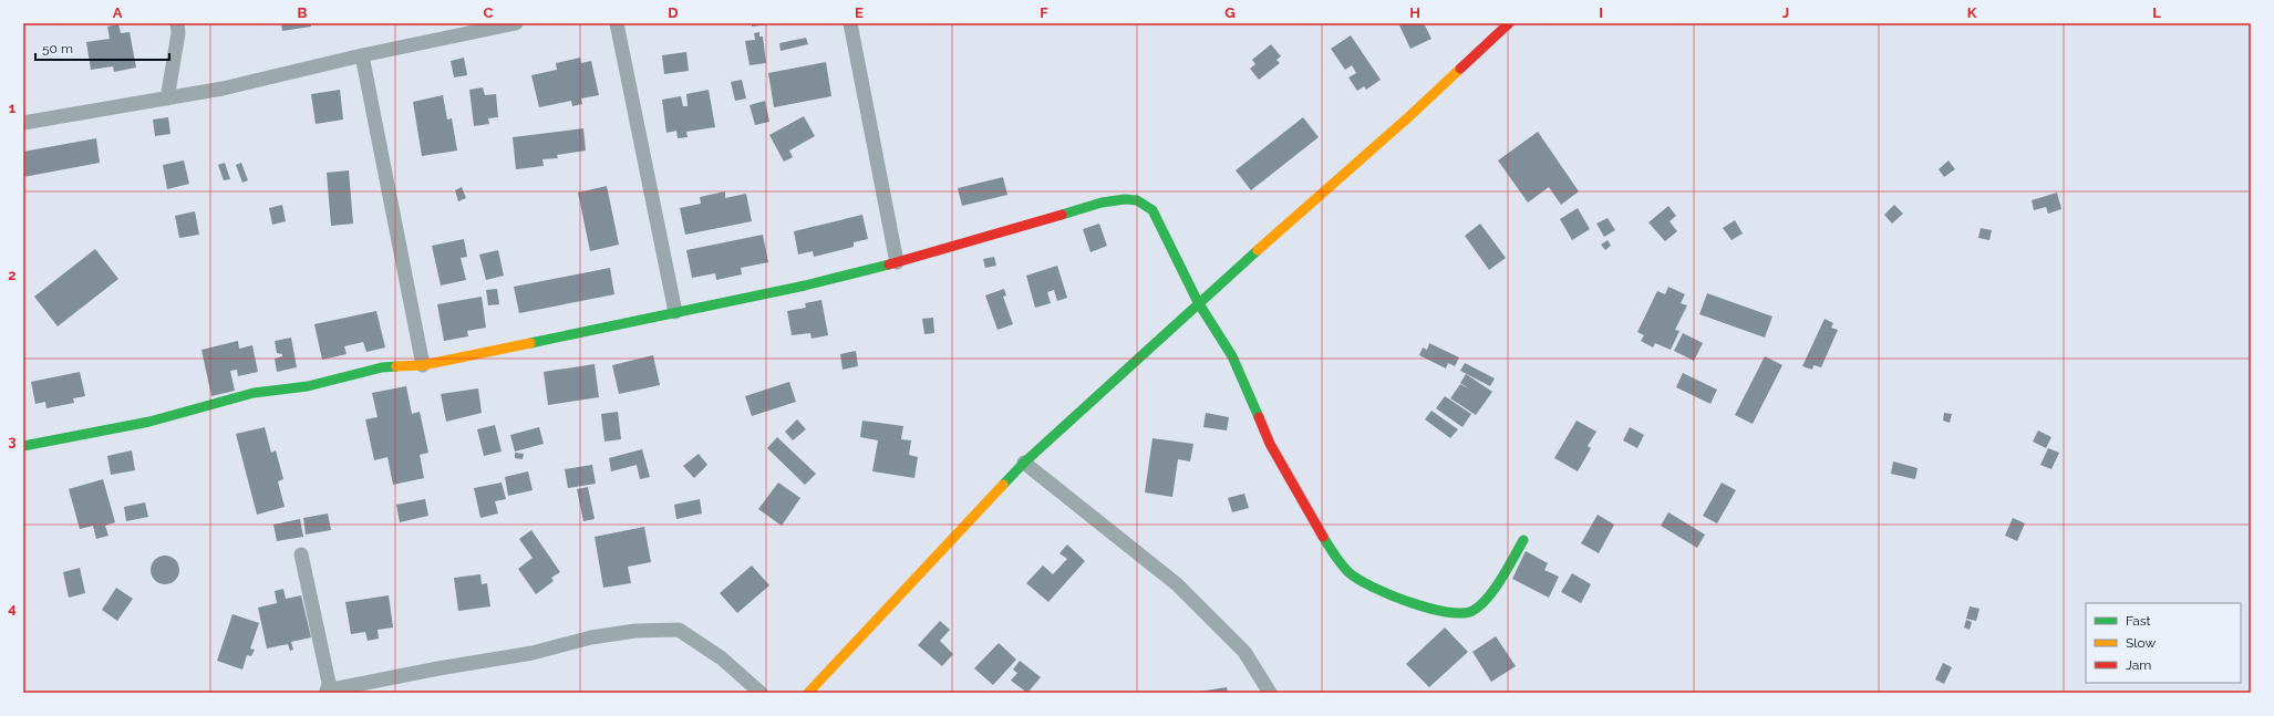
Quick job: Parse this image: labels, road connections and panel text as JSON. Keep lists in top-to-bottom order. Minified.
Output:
{"legend":["Fast","Slow","Jam"],"scale_bar":"50 m","grid":{"columns":["A","B","C","D","E","F","G","H","I","J","K","L"],"rows":["1","2","3","4"]}}
